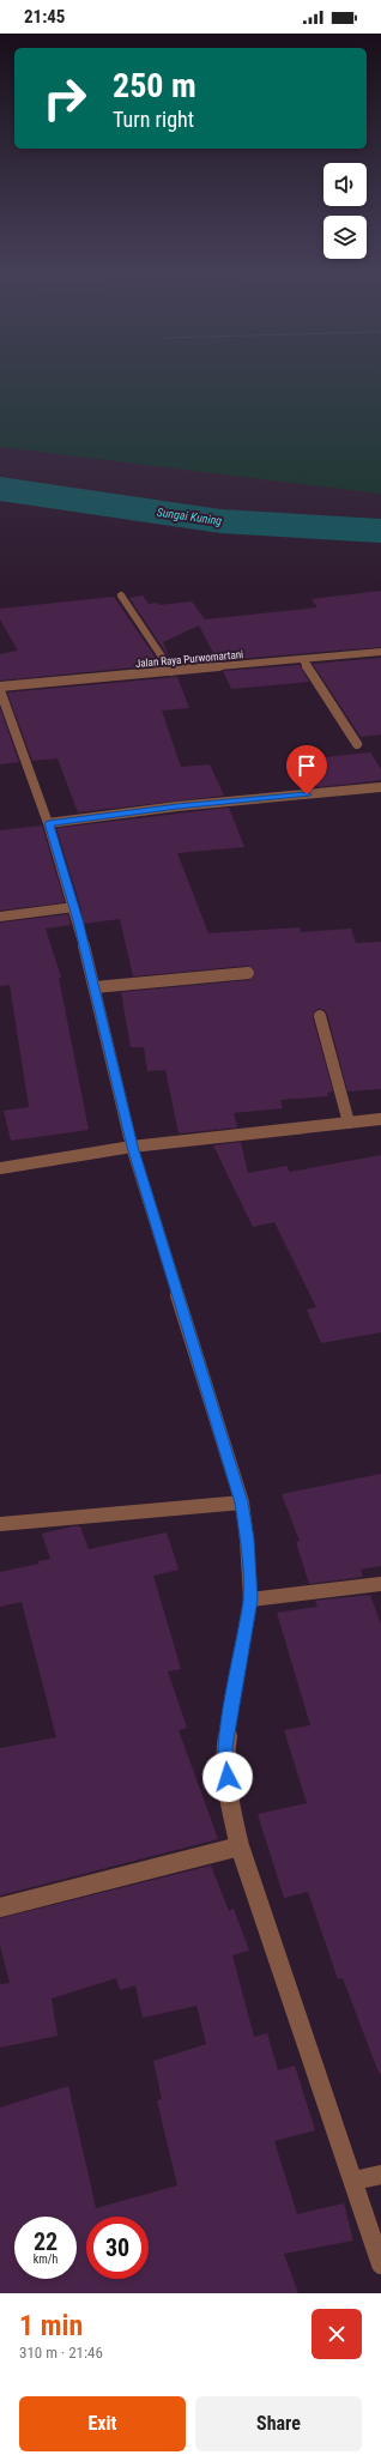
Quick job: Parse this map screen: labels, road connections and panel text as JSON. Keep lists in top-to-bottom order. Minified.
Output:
{"streets":{"street":["Jalan Raya Purwomartani"]},"water":["Sungai Kuning"],"page":{"status":"21:45","turn":["250 m","Turn right"],"speed":"22 km/h","limit":"30","heading":["1 min","310 m · 21:46"],"buttons":["Exit","Share"]}}
